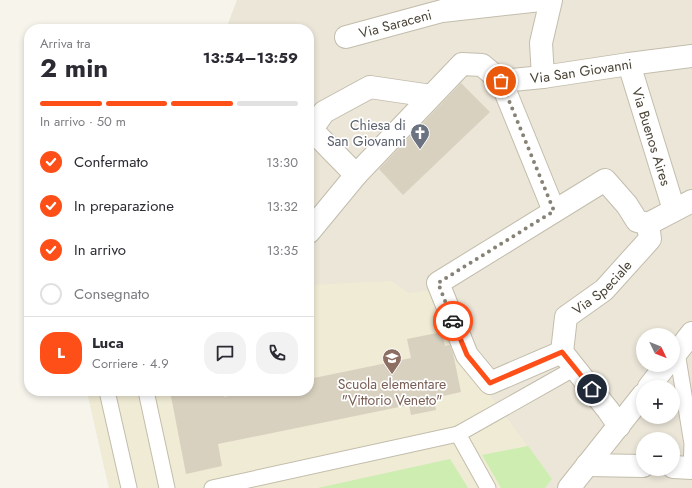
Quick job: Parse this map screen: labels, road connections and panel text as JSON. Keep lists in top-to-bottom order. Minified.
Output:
{"streets":{"street":["Via Saraceni","Via San Giovanni","Via Buenos Aires","Via Speciale"]},"crossings":[["Via San Giovanni","Via Buenos Aires"]],"places":{"church":["Chiesa di San Giovanni"],"school or university":["Scuola elementare \"Vittorio Veneto\""]},"north":"bottom right","page":{"heading":["2 min","Arriva tra","13:54–13:59"],"panel":["Luca","Corriere · 4.9"],"bar":"In arrivo · 50 m","list":[["Confermato","13:30"],["In preparazione","13:32"],["In arrivo","13:35"],"Consegnato"],"map_buttons":["+","−"],"round":"L"}}
